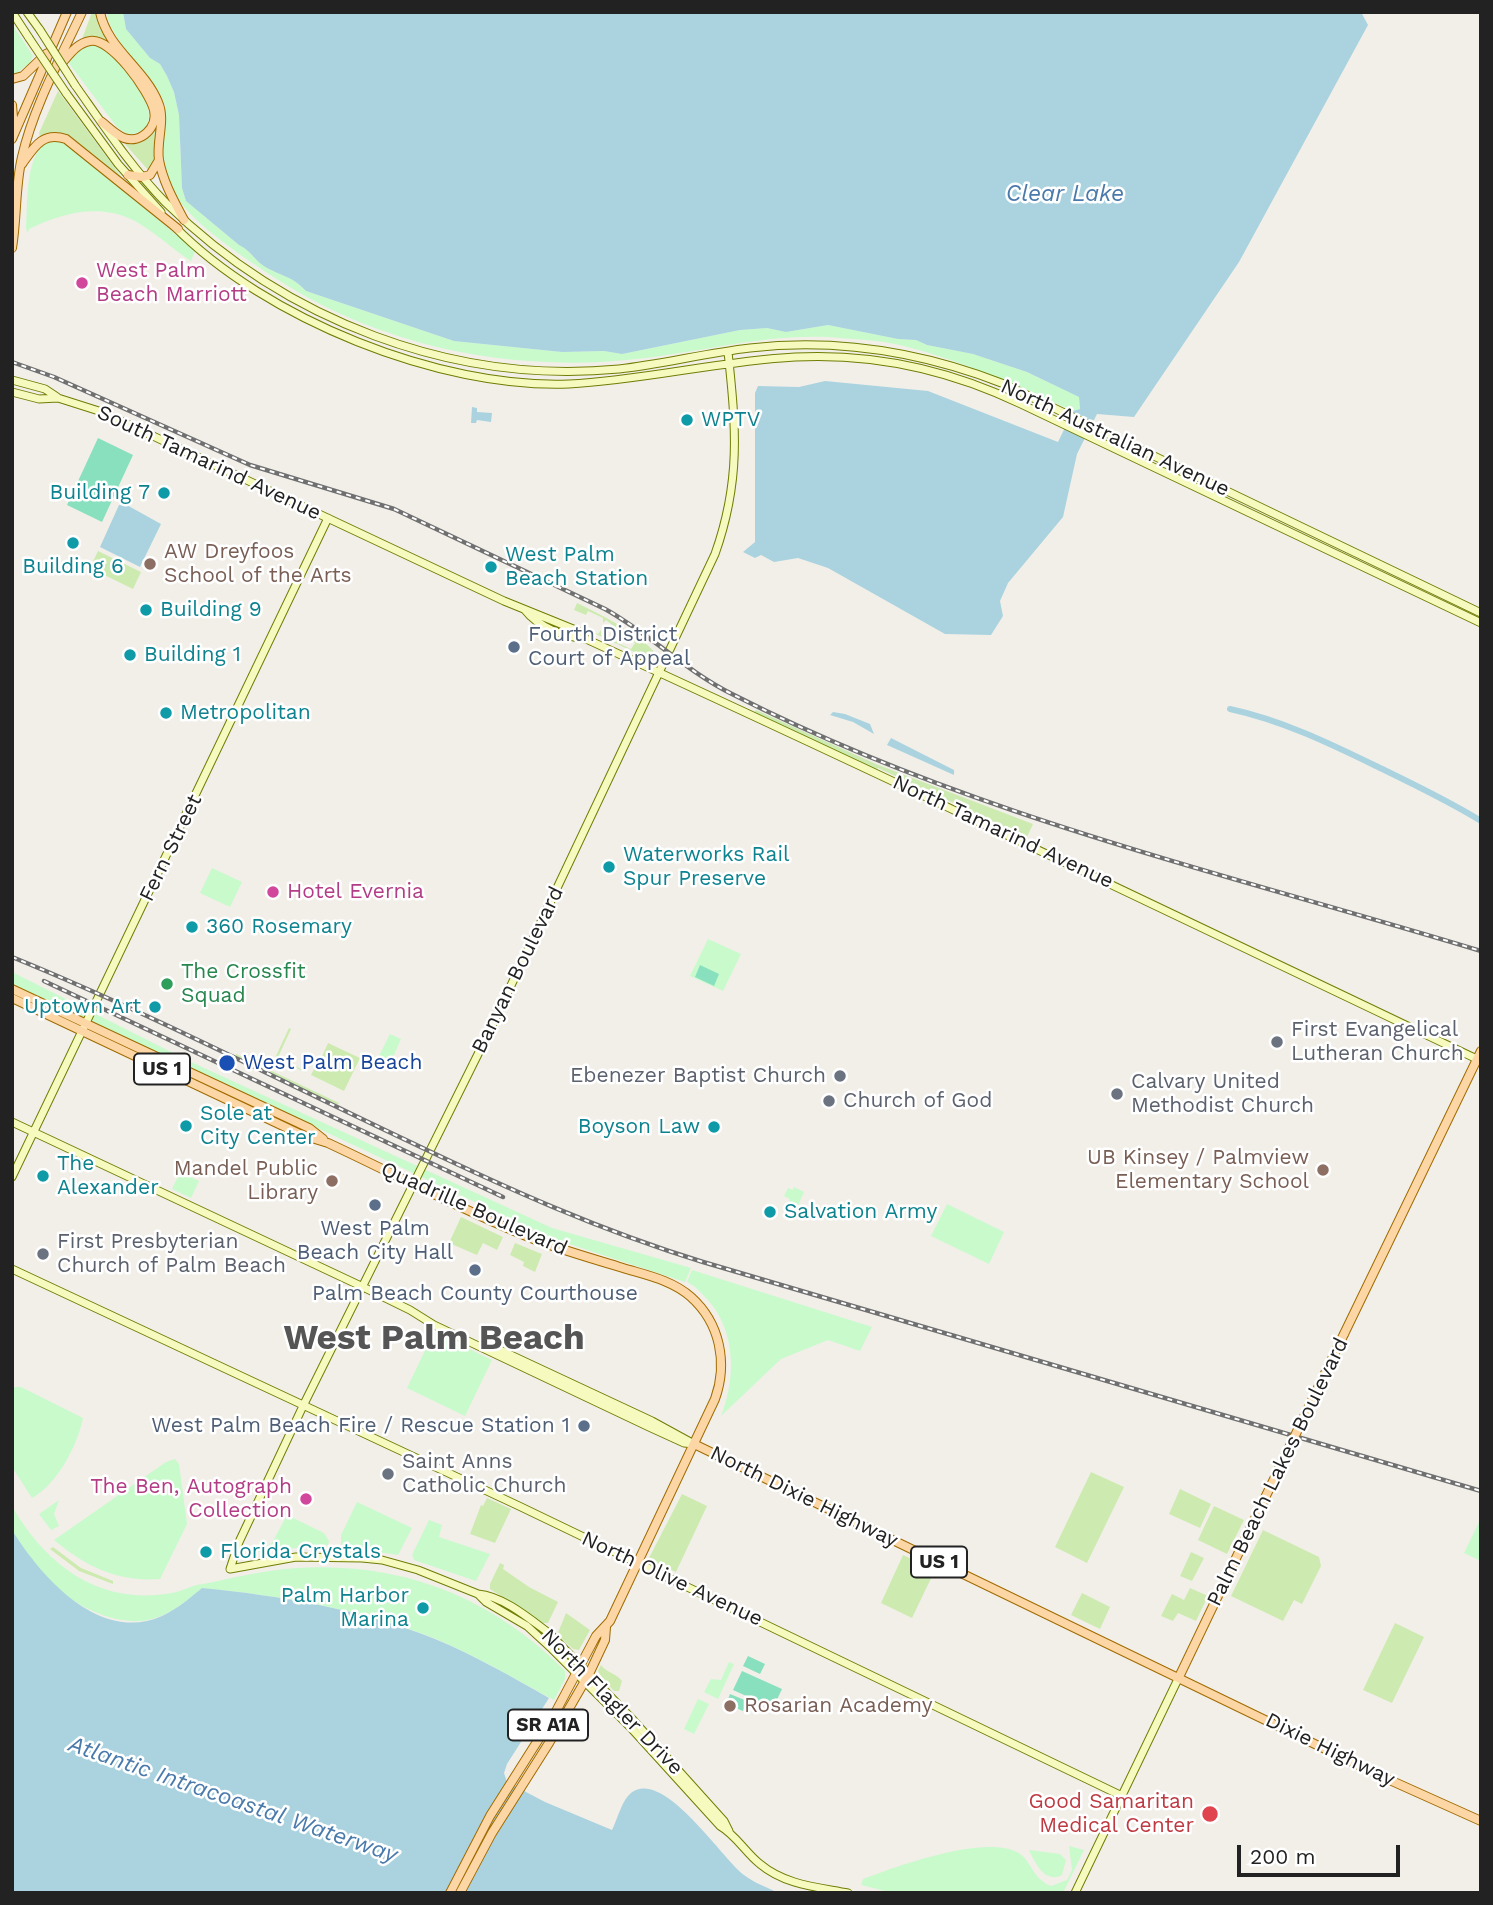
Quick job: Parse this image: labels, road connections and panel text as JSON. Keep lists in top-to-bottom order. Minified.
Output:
{"streets":{"main road":["US 1","Quadrille Boulevard","Palm Beach Lakes Boulevard","North Dixie Highway","SR A1A","Dixie Highway"],"street":["North Australian Avenue","South Tamarind Avenue","North Tamarind Avenue","Fern Street","Banyan Boulevard","North Olive Avenue","North Flagler Drive"]},"crossings":[["North Australian Avenue","Banyan Boulevard"],["South Tamarind Avenue","North Tamarind Avenue"],["South Tamarind Avenue","Fern Street"],["North Tamarind Avenue","Banyan Boulevard"],["North Tamarind Avenue","Palm Beach Lakes Boulevard"],["Fern Street","Quadrille Boulevard"],["Fern Street","North Dixie Highway"],["Banyan Boulevard","Quadrille Boulevard"],["Banyan Boulevard","North Dixie Highway"],["Banyan Boulevard","North Olive Avenue"],["Banyan Boulevard","North Flagler Drive"],["Quadrille Boulevard","North Dixie Highway"],["Quadrille Boulevard","SR A1A"],["Palm Beach Lakes Boulevard","North Dixie Highway"],["Palm Beach Lakes Boulevard","North Olive Avenue"],["Palm Beach Lakes Boulevard","Dixie Highway"],["North Dixie Highway","SR A1A"],["North Dixie Highway","Dixie Highway"],["North Olive Avenue","SR A1A"],["North Flagler Drive","SR A1A"]],"districts":["West Palm Beach"],"water":["Clear Lake","Atlantic Intracoastal Waterway"],"places":["West Palm Beach Marriott","WPTV","Building 7","Building 6","AW Dreyfoos School of the Arts","West Palm Beach Station","Building 9","Fourth District Court of Appeal","Building 1","Metropolitan","Waterworks Rail Spur Preserve","Hotel Evernia","360 Rosemary","The Crossfit Squad","Uptown Art","First Evangelical Lutheran Church","West Palm Beach","Ebenezer Baptist Church","Calvary United Methodist Church","Church of God","Sole at City Center","Boyson Law","UB Kinsey / Palmview Elementary School","The Alexander","Mandel Public Library","West Palm Beach City Hall","Salvation Army","First Presbyterian Church of Palm Beach","Palm Beach County Courthouse","West Palm Beach Fire / Rescue Station 1","Saint Anns Catholic Church","The Ben, Autograph Collection","Florida Crystals","Palm Harbor Marina","Rosarian Academy","Good Samaritan Medical Center"],"scale_bar":"200 m"}
